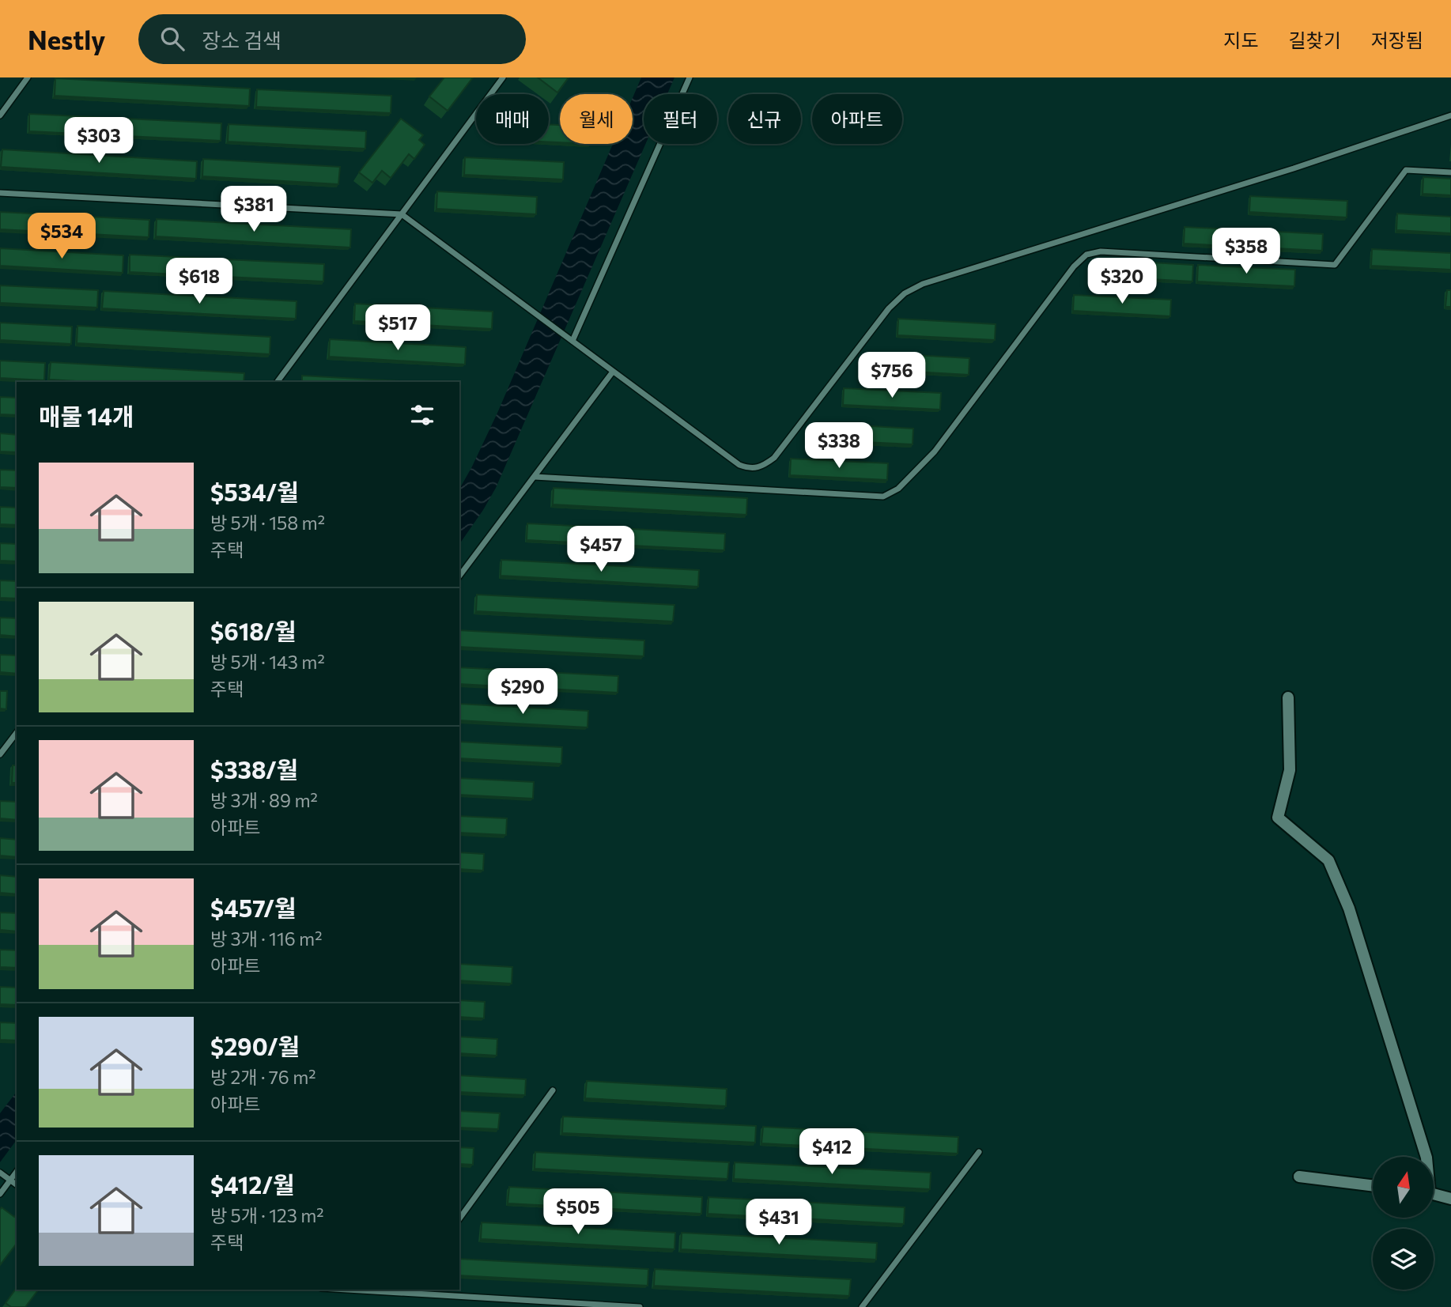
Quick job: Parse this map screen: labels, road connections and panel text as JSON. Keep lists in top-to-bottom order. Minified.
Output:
{"north":"top","page":{"header":"Nestly","search":"장소 검색","nav":["지도","길찾기","저장됨"],"chip":["매매","월세","필터","신규","아파트"],"price":["$303","$381","$534","$358","$618","$320","$517","$756","$338","$457","$290","$412","$505","$431"],"heading":"매물 14개","list":[{"name":"$534/월","note":"방 5개 · 158 m² · 주택"},{"name":"$618/월","note":"방 5개 · 143 m² · 주택"},{"name":"$338/월","note":"방 3개 · 89 m² · 아파트"},{"name":"$457/월","note":"방 3개 · 116 m² · 아파트"},{"name":"$290/월","note":"방 2개 · 76 m² · 아파트"},{"name":"$412/월","note":"방 5개 · 123 m² · 주택"}]}}
